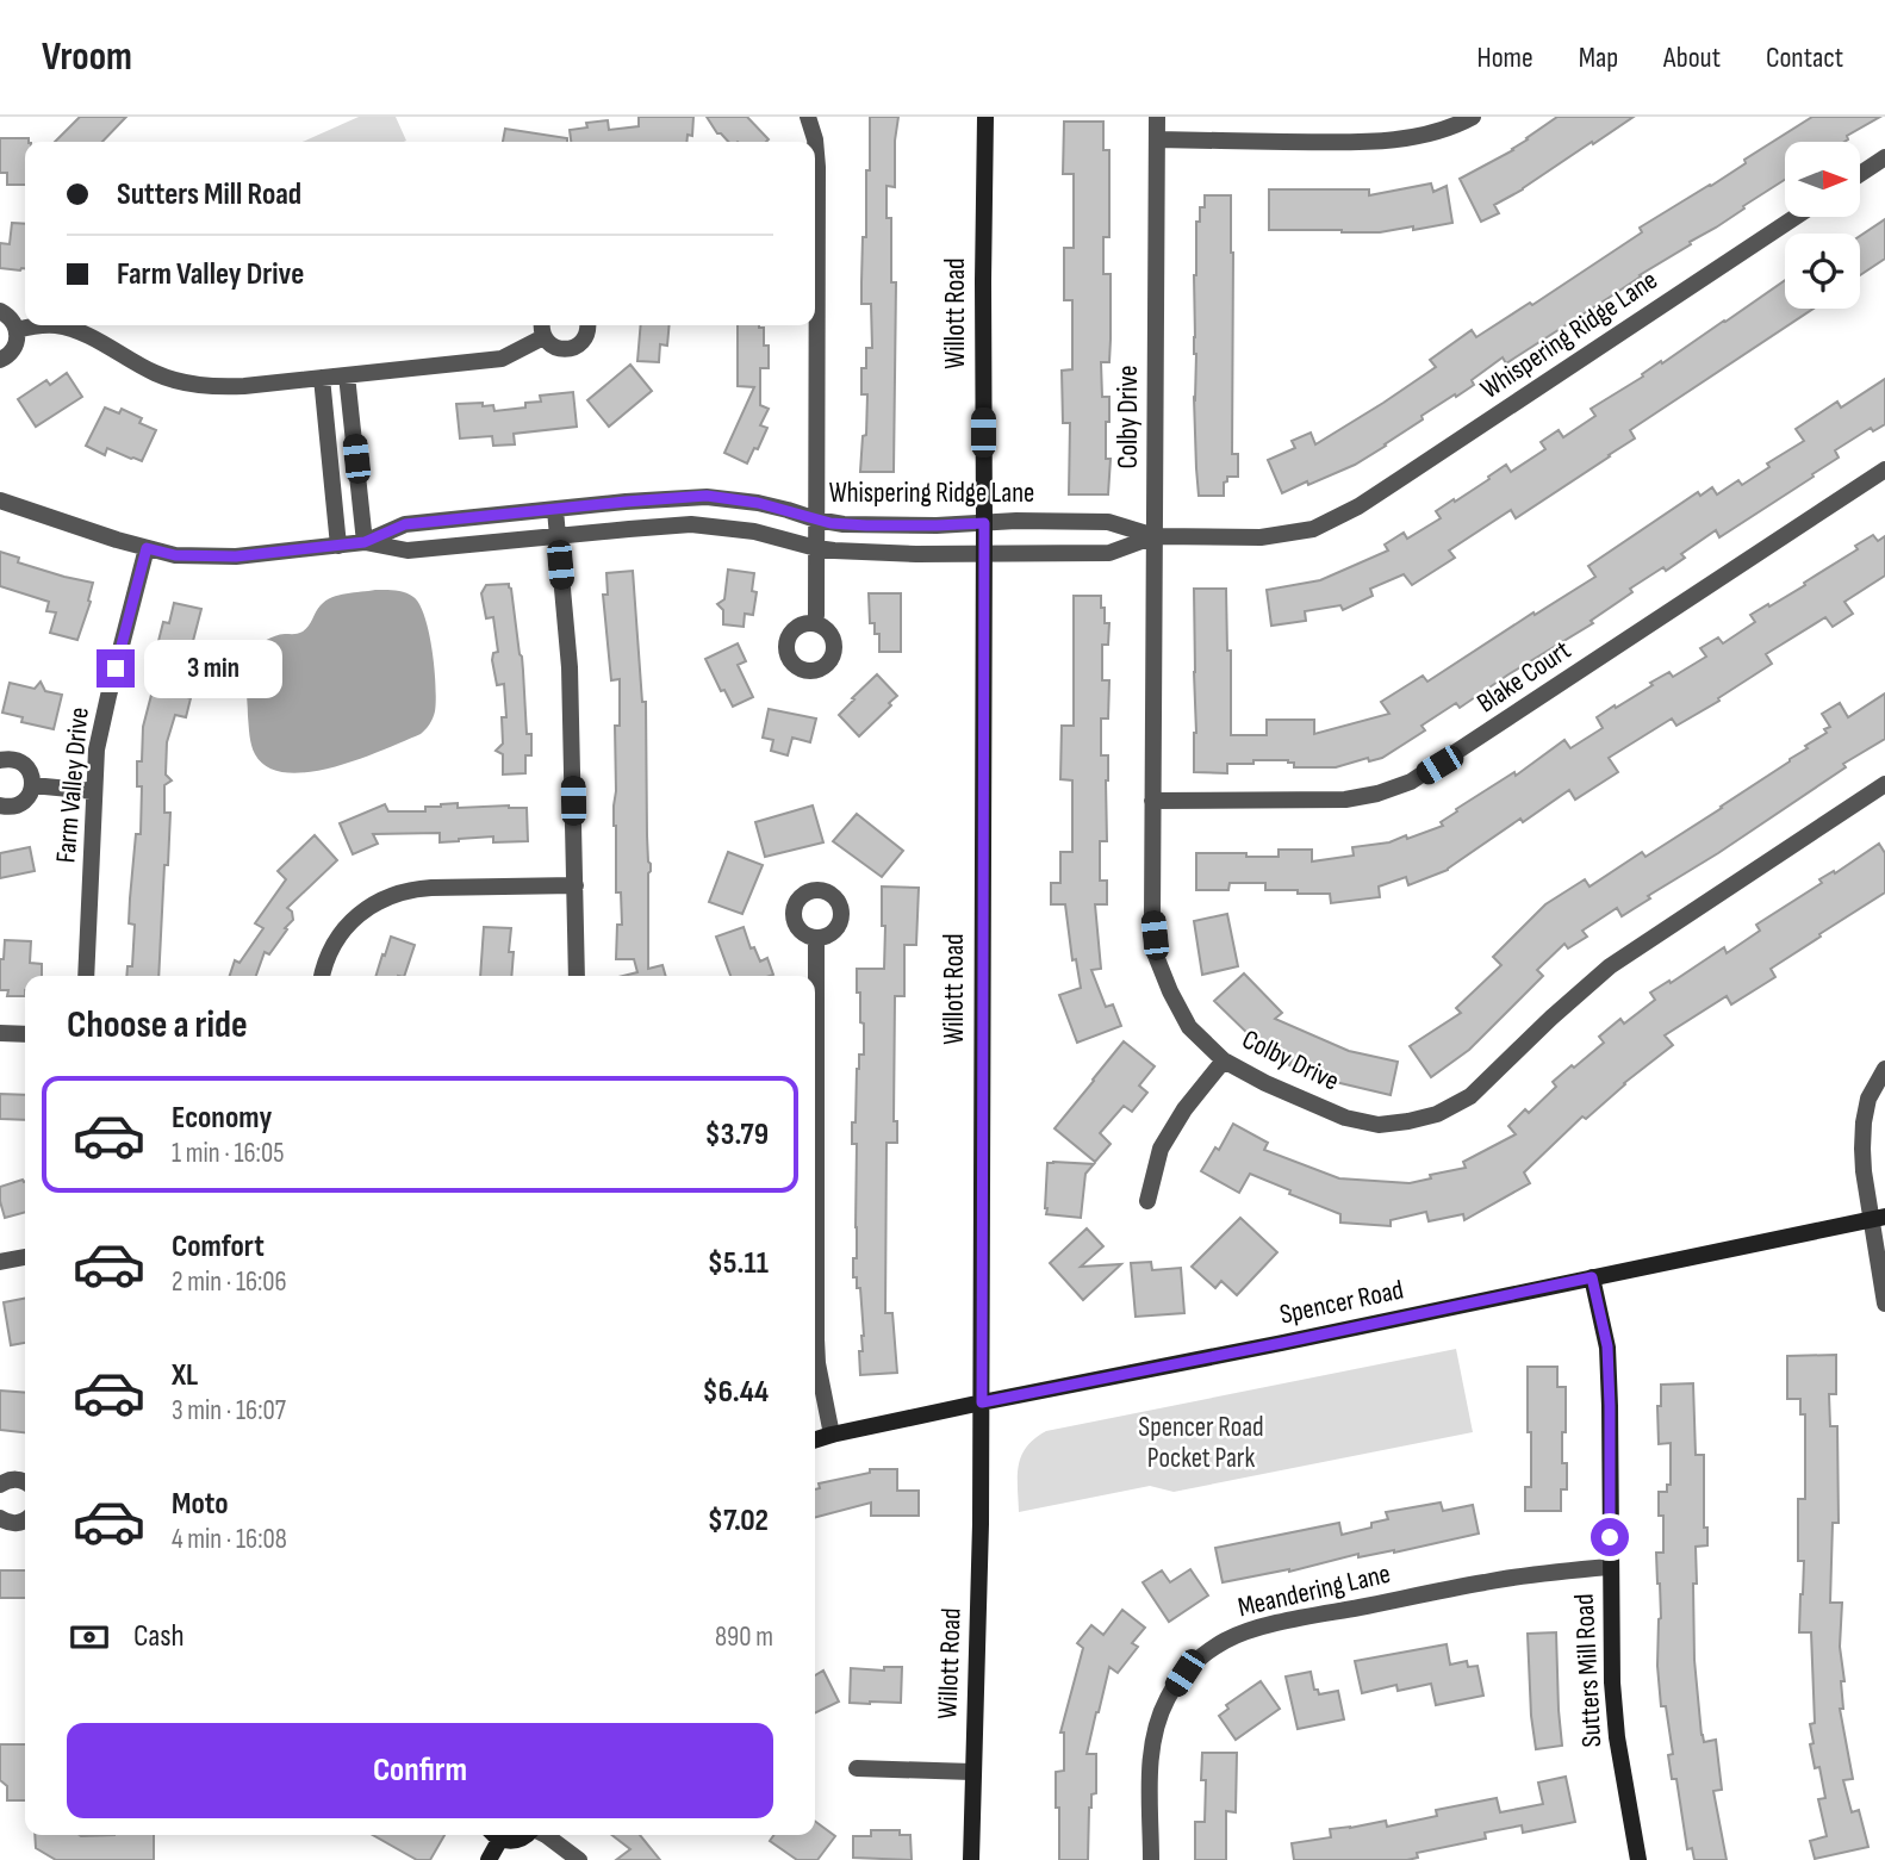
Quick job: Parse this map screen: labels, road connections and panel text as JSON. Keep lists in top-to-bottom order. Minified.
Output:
{"streets":{"main road":["Willott Road","Spencer Road","Sutters Mill Road"],"street":["Whispering Ridge Lane","Colby Drive","Blake Court","Farm Valley Drive","Meandering Lane"]},"crossings":[["Willott Road","Whispering Ridge Lane"],["Willott Road","Spencer Road"],["Whispering Ridge Lane","Colby Drive"],["Whispering Ridge Lane","Farm Valley Drive"],["Colby Drive","Blake Court"],["Spencer Road","Sutters Mill Road"],["Meandering Lane","Sutters Mill Road"]],"parks":["Spencer Road Pocket Park"],"north":"right","page":{"header":"Vroom","nav":["Home","Map","About","Contact"],"banner":["Sutters Mill Road","Farm Valley Drive"],"bubble":"3 min","heading":"Choose a ride","list":[{"name":"Economy","note":"1 min · 16:05","value":"$3.79"},{"name":"Comfort","note":"2 min · 16:06","value":"$5.11"},{"name":"XL","note":"3 min · 16:07","value":"$6.44"},{"name":"Moto","note":"4 min · 16:08","value":"$7.02"}],"pay":["Cash","890 m"],"buttons":"Confirm"}}
